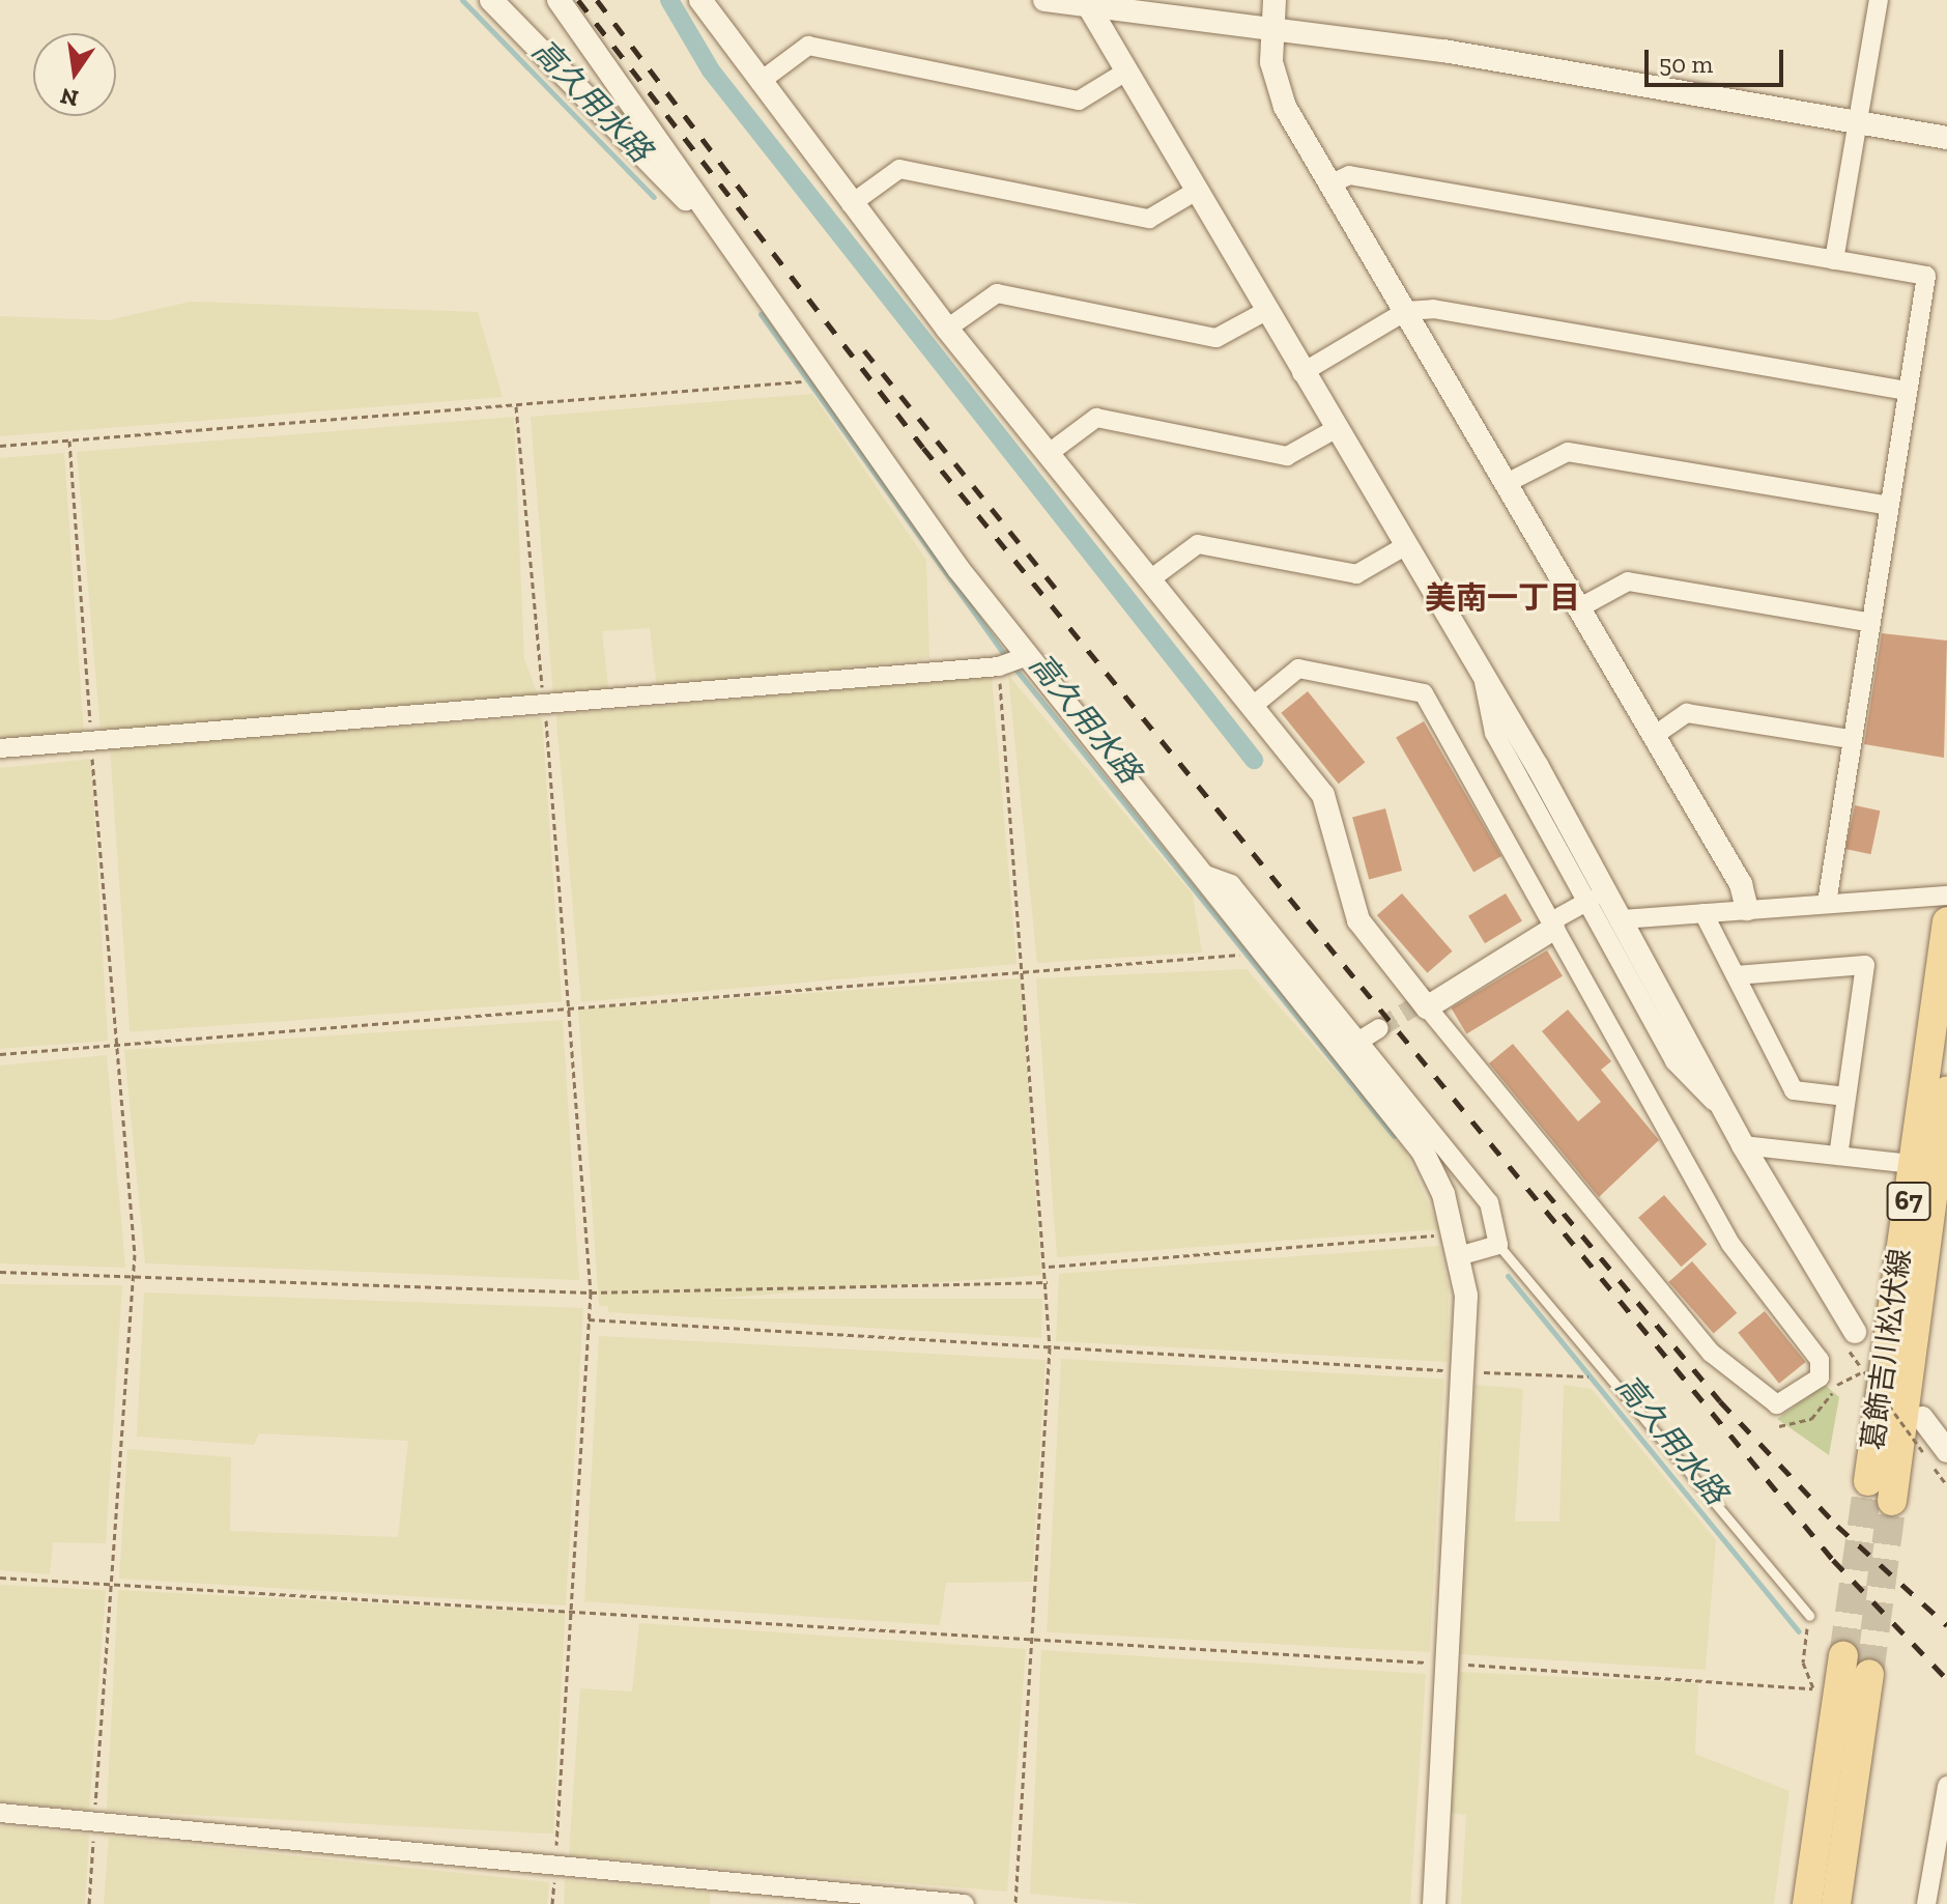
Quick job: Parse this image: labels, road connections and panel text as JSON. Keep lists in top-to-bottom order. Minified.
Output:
{"streets":{"main road":["67","葛飾吉川松伏線"]},"districts":["美南一丁目"],"water":["高久用水路"],"scale_bar":"50 m","north":"bottom"}
